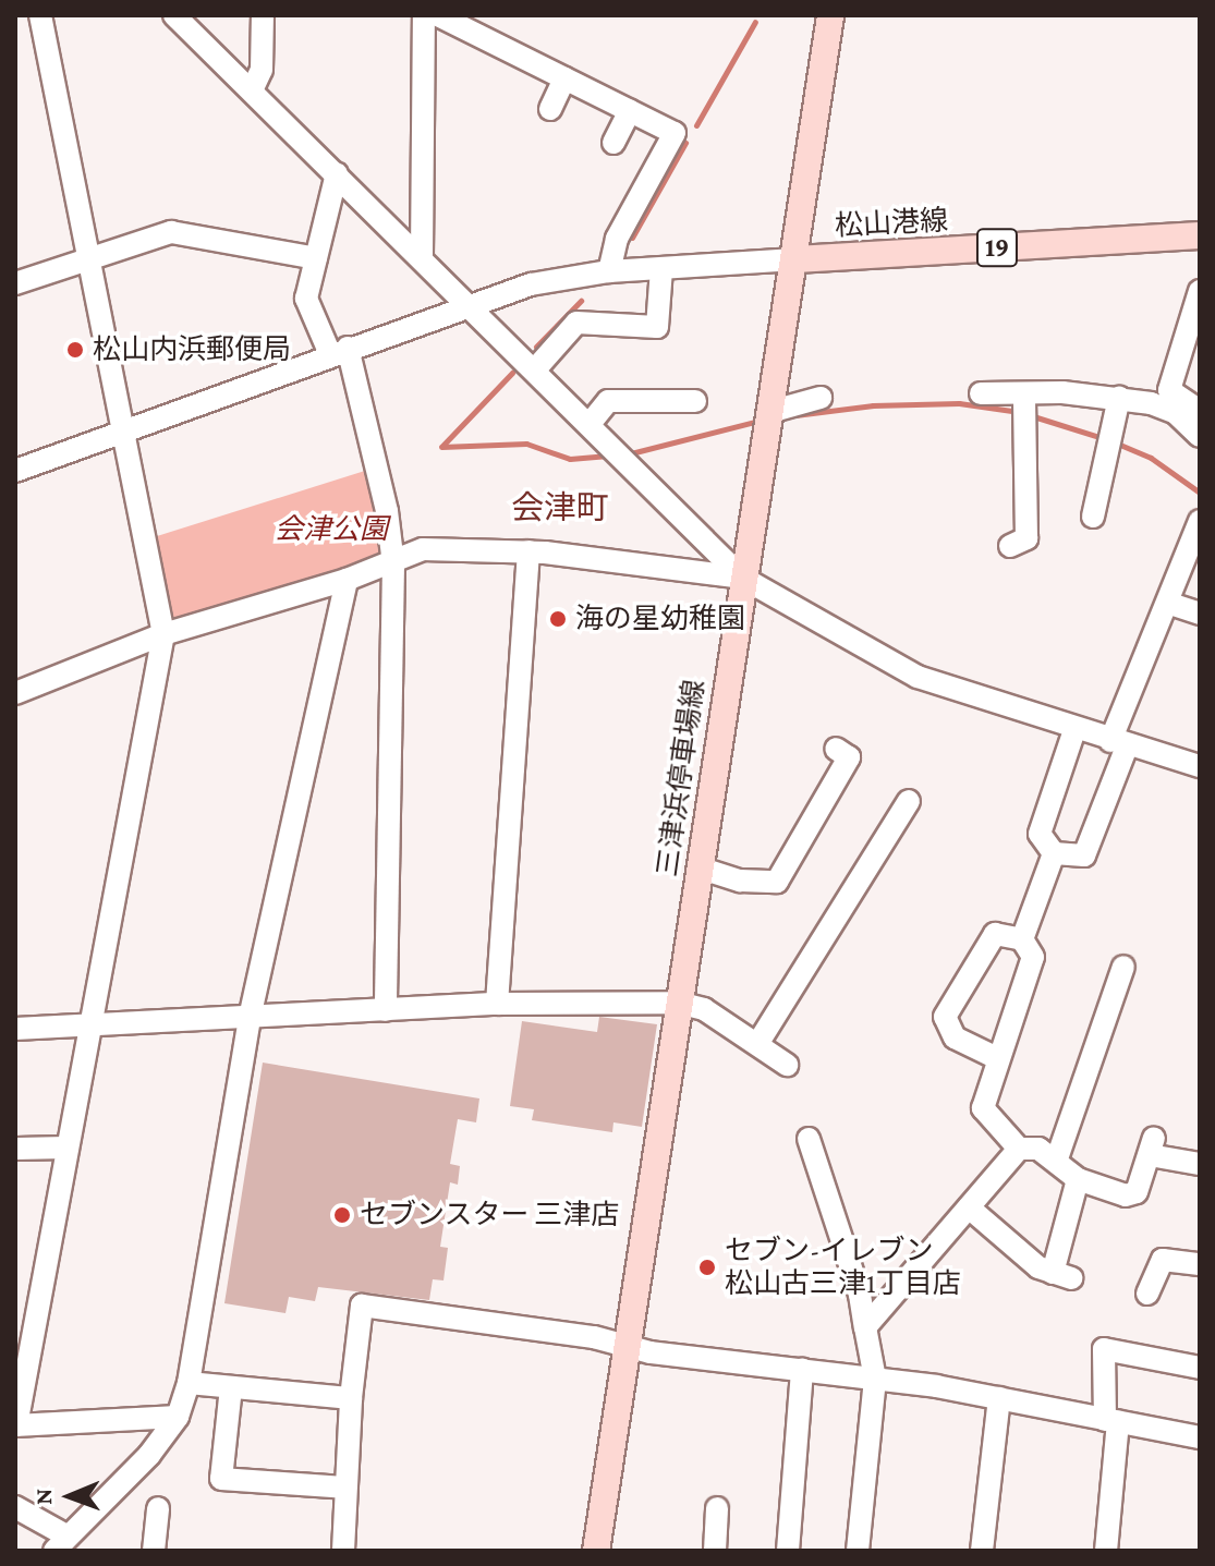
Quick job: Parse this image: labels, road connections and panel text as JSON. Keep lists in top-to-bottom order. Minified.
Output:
{"streets":{"main road":["松山港線","19","三津浜停車場線"]},"crossings":[["松山港線","三津浜停車場線"]],"districts":["会津町"],"parks":["会津公園"],"places":["松山内浜郵便局","海の星幼稚園","セブンスター 三津店","セブン-イレブン 松山古三津1丁目店"],"north":"left"}
